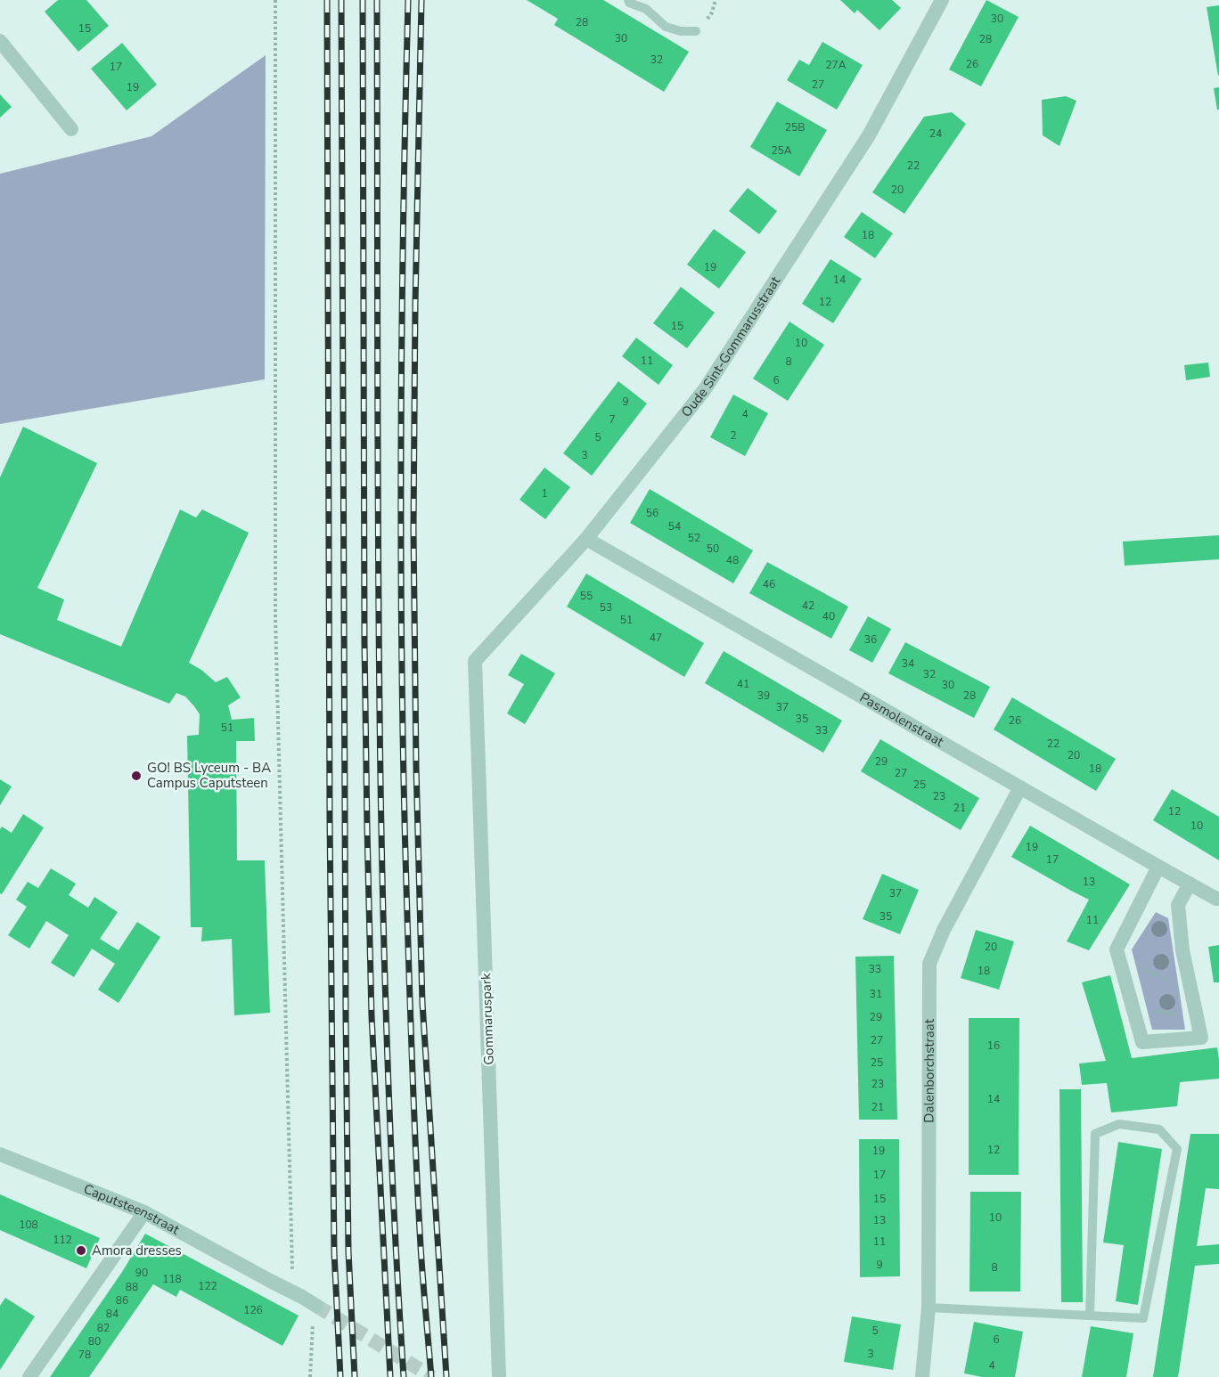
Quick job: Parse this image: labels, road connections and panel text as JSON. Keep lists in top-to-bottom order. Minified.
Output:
{"streets":{"street":["Oude Sint-Gommarusstraat","Pasmolenstraat","Gommaruspark","Dalenborchstraat","Caputsteenstraat"]},"crossings":[["Oude Sint-Gommarusstraat","Pasmolenstraat"],["Oude Sint-Gommarusstraat","Gommaruspark"],["Pasmolenstraat","Dalenborchstraat"]],"places":["GO! BS Lyceum - BA Campus Caputsteen","Amora dresses"],"house_numbers":["30","28","15","30","28","32","26","27A","17","27","19","25B","24","25A","22","20","18","19","14","12","15","10","11","8","6","9","4","7","2","5","3","1","56","54","52","50","48","46","55","42","53","40","51","47","36","34","32","41","30","39","28","37","35","26","51","33","22","20","29","18","27","25","23","21","12","10","19","17","13","37","35","11","20","33","18","31","29","27","16","25","23","14","21","12","19","17","15","10","13","108","112","11","9","8","90","118","122","88","86","126","84","82","5","6","80","3","78","4"]}
